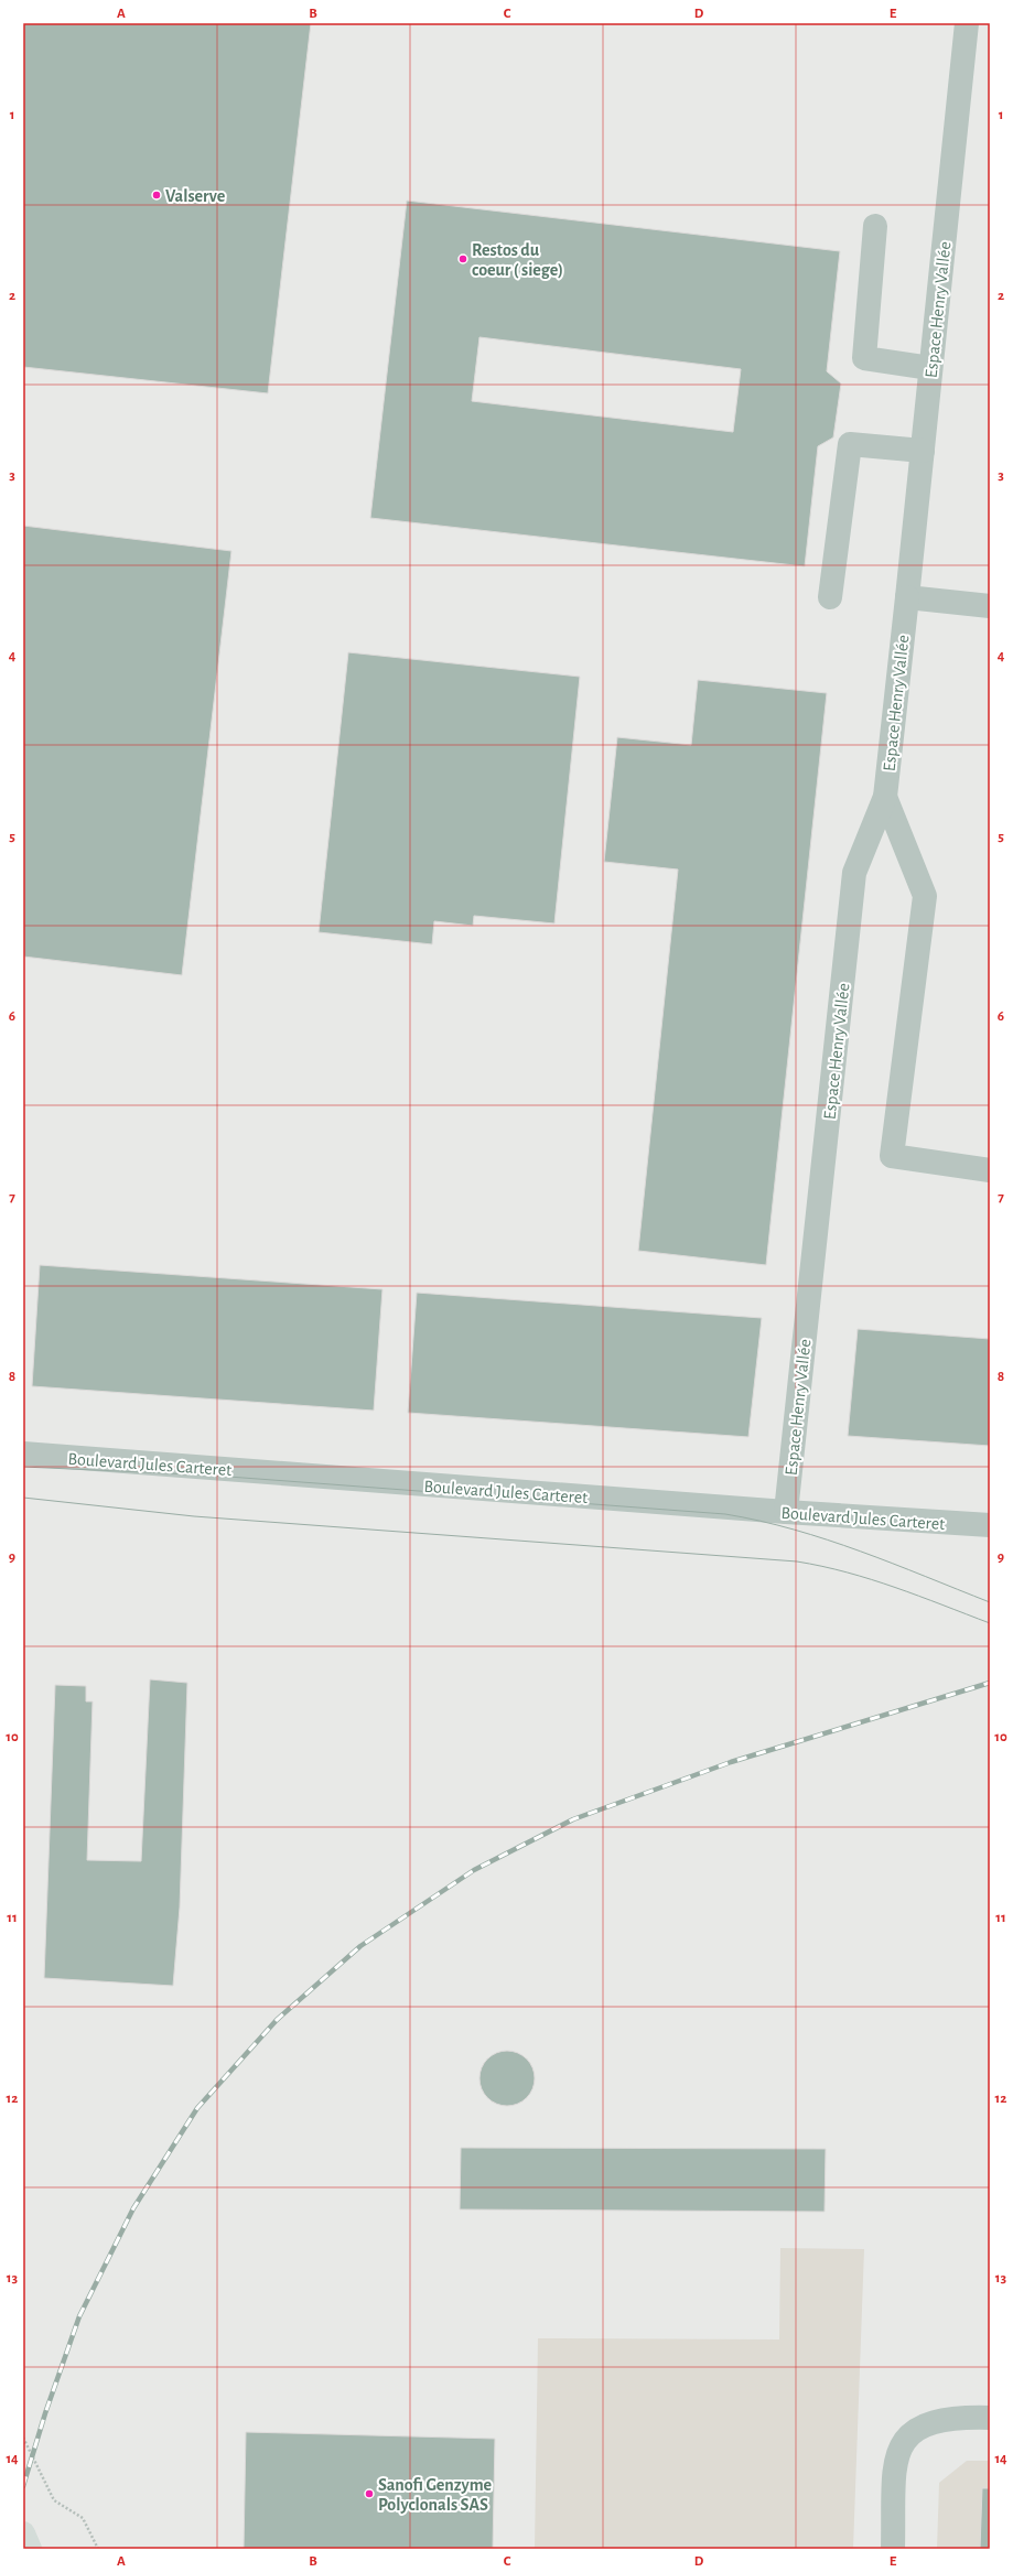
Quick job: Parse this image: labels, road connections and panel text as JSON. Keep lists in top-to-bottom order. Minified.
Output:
{"streets":{"street":["Espace Henry Vallée","Boulevard Jules Carteret"]},"crossings":[["Espace Henry Vallée","Boulevard Jules Carteret"]],"places":["Valserve","Restos du coeur ( siege)","Sanofi Genzyme Polyclonals SAS"],"grid":{"columns":["A","B","C","D","E"],"rows":["1","2","3","4","5","6","7","8","9","10","11","12","13","14"]}}
